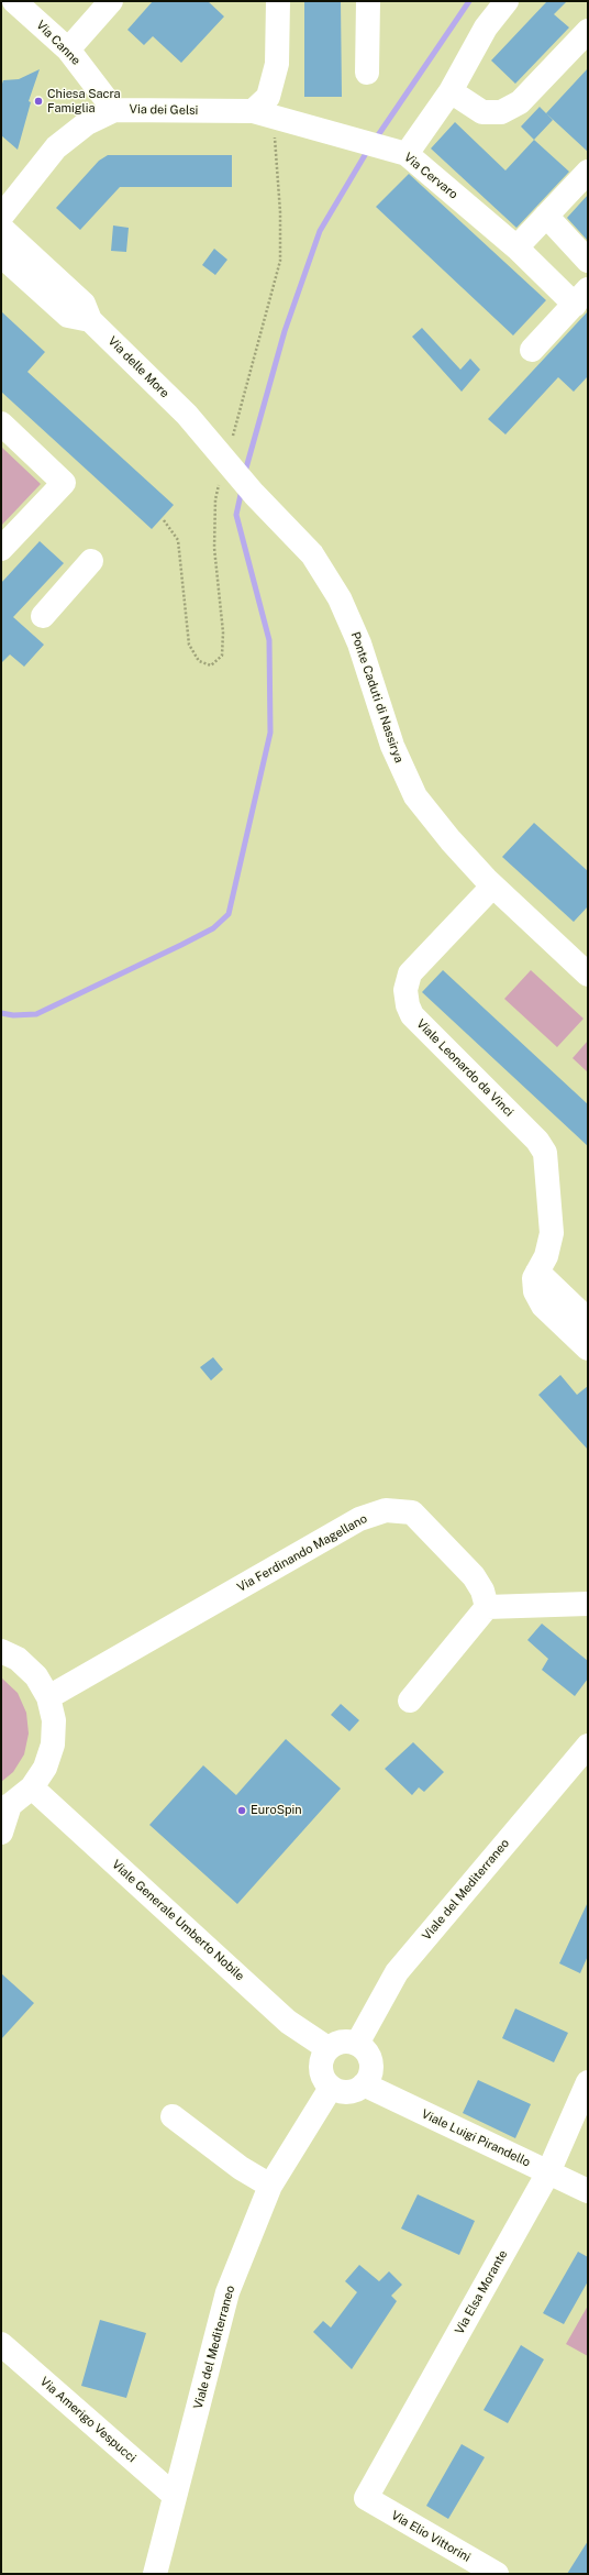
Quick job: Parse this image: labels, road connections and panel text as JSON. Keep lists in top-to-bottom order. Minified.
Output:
{"streets":{"street":["Via Canne","Via dei Gelsi","Via Cervaro","Via delle More","Ponte Caduti di Nassirya","Viale Leonardo da Vinci","Via Ferdinando Magellano","Viale del Mediterraneo","Viale Generale Umberto Nobile","Viale Luigi Pirandello","Via Elsa Morante","Via Amerigo Vespucci","Via Elio Vittorini"]},"crossings":[["Via Canne","Via dei Gelsi"],["Via dei Gelsi","Via Cervaro"],["Via delle More","Ponte Caduti di Nassirya"],["Ponte Caduti di Nassirya","Viale Leonardo da Vinci"],["Viale del Mediterraneo","Viale Generale Umberto Nobile"],["Viale del Mediterraneo","Viale Luigi Pirandello"],["Viale del Mediterraneo","Via Amerigo Vespucci"],["Viale Generale Umberto Nobile","Viale Luigi Pirandello"],["Viale Luigi Pirandello","Via Elsa Morante"],["Via Elsa Morante","Via Elio Vittorini"]],"places":["Chiesa Sacra Famiglia","EuroSpin"]}
